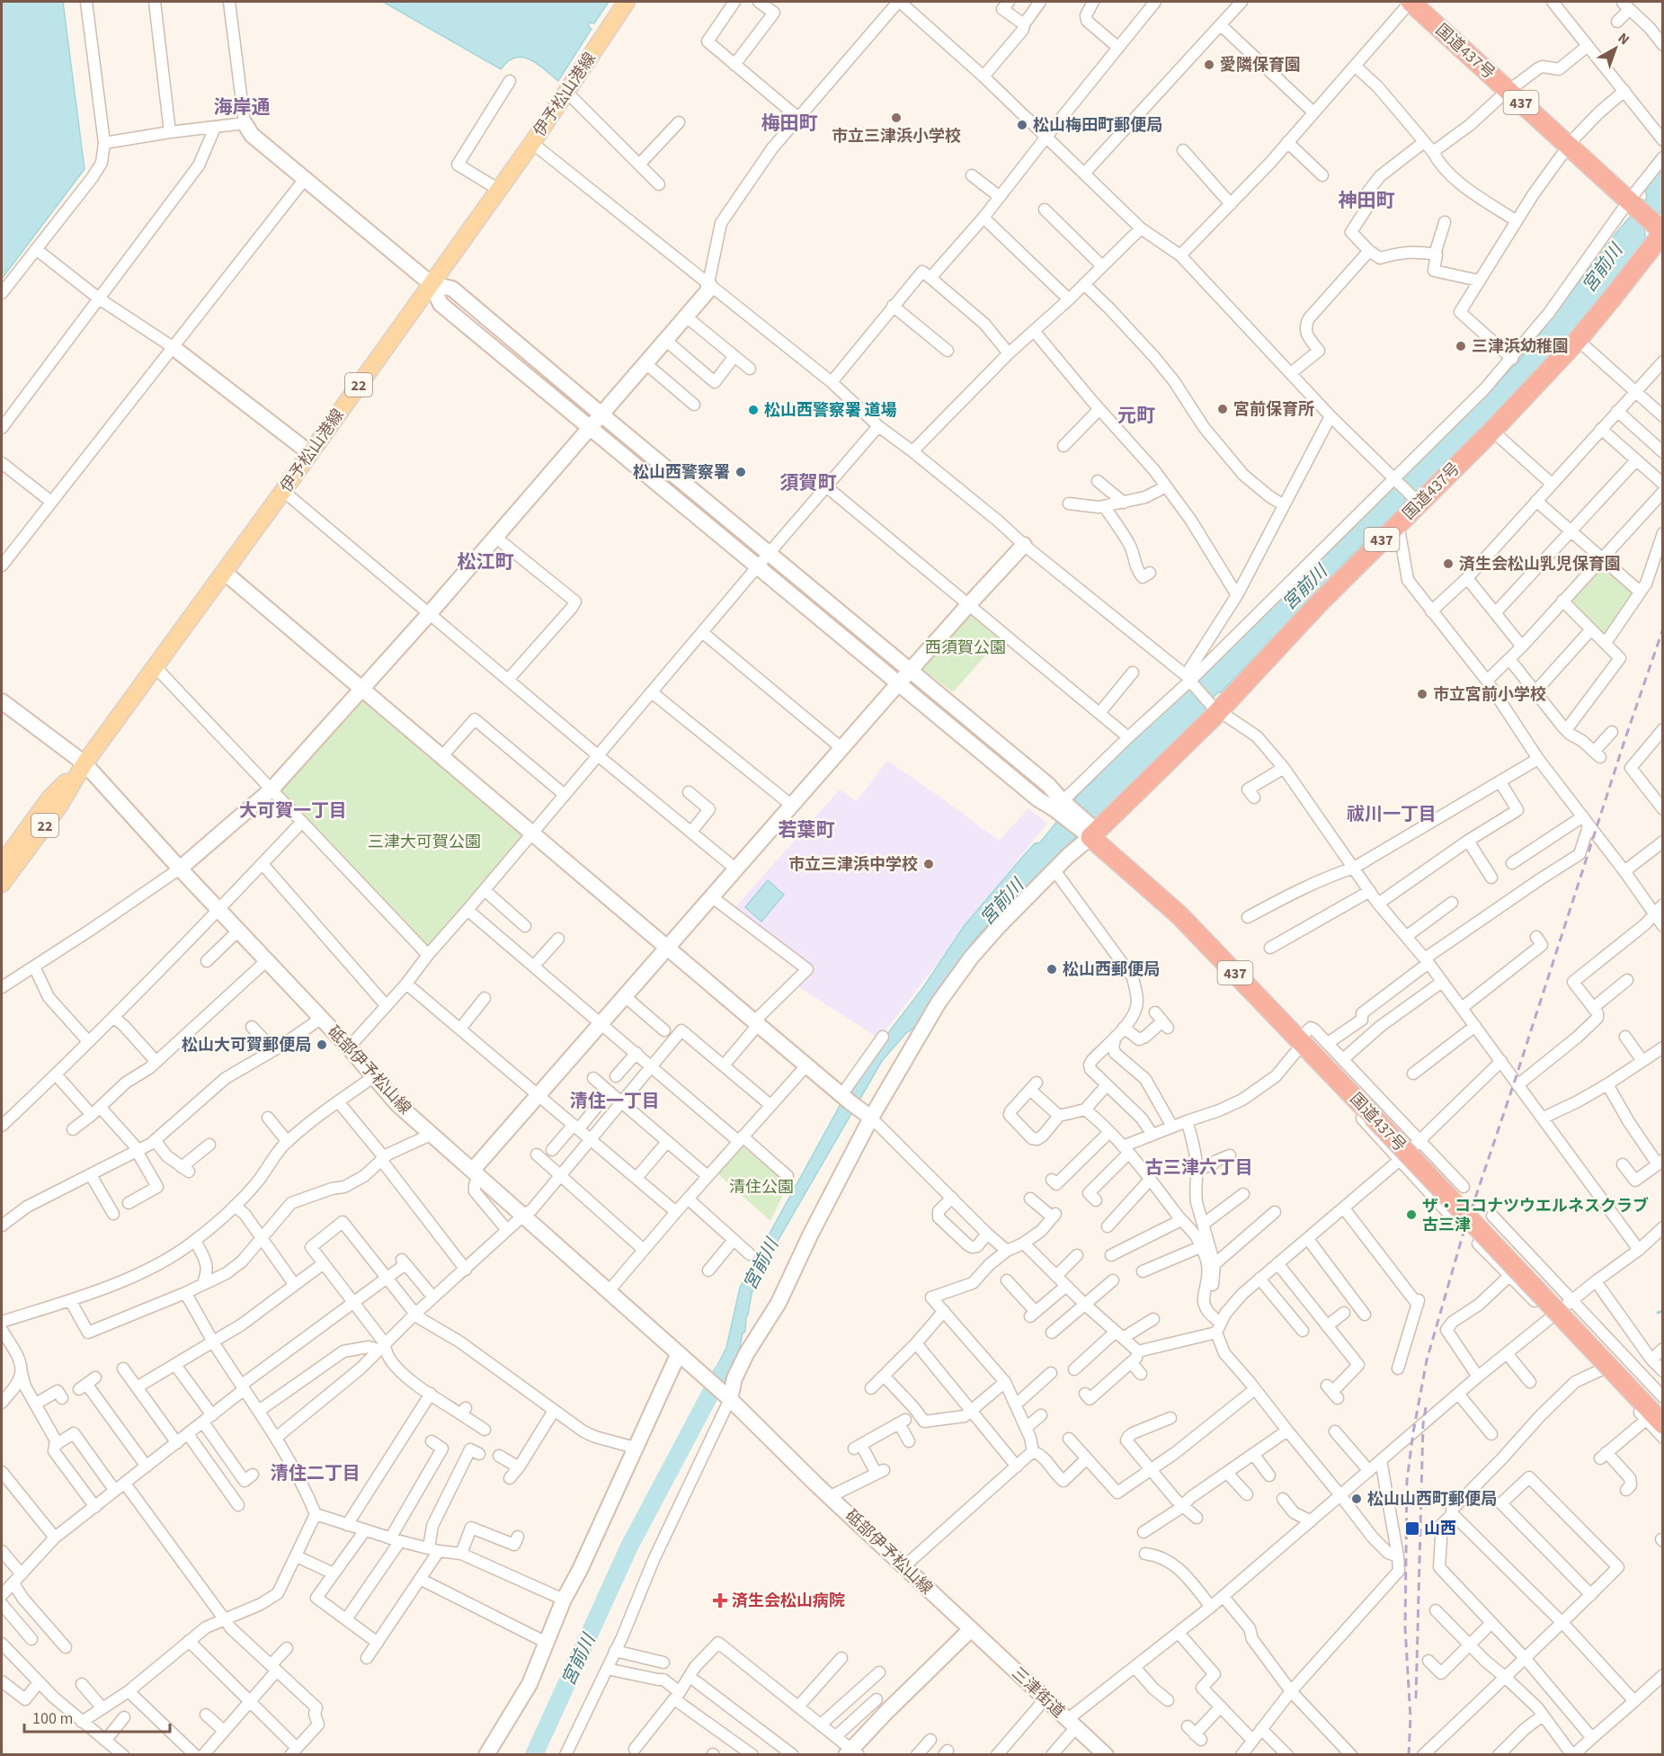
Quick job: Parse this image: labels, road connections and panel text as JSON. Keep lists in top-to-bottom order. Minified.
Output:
{"streets":{"highway":["国道437号","437"],"main road":["伊予松山港線","22"],"street":["砥部伊予松山線","三津街道"]},"crossings":[["伊予松山港線","砥部伊予松山線"],["砥部伊予松山線","三津街道"]],"districts":["海岸通","梅田町","神田町","元町","須賀町","松江町","大可賀一丁目","祓川一丁目","若葉町","清住一丁目","古三津六丁目","清住二丁目"],"water":["宮前川"],"parks":["西須賀公園","三津大可賀公園","清住公園"],"places":{"other":["愛隣保育園","市立三津浜小学校","松山梅田町郵便局","三津浜幼稚園","宮前保育所","松山西警察署 道場","松山西警察署","済生会松山乳児保育園","市立宮前小学校","市立三津浜中学校","松山西郵便局","松山大可賀郵便局","ザ・ココナツウエルネスクラブ 古三津","松山山西町郵便局"],"transit":["山西"],"health":["済生会松山病院"]},"scale_bar":"100 m","north":"top right"}
